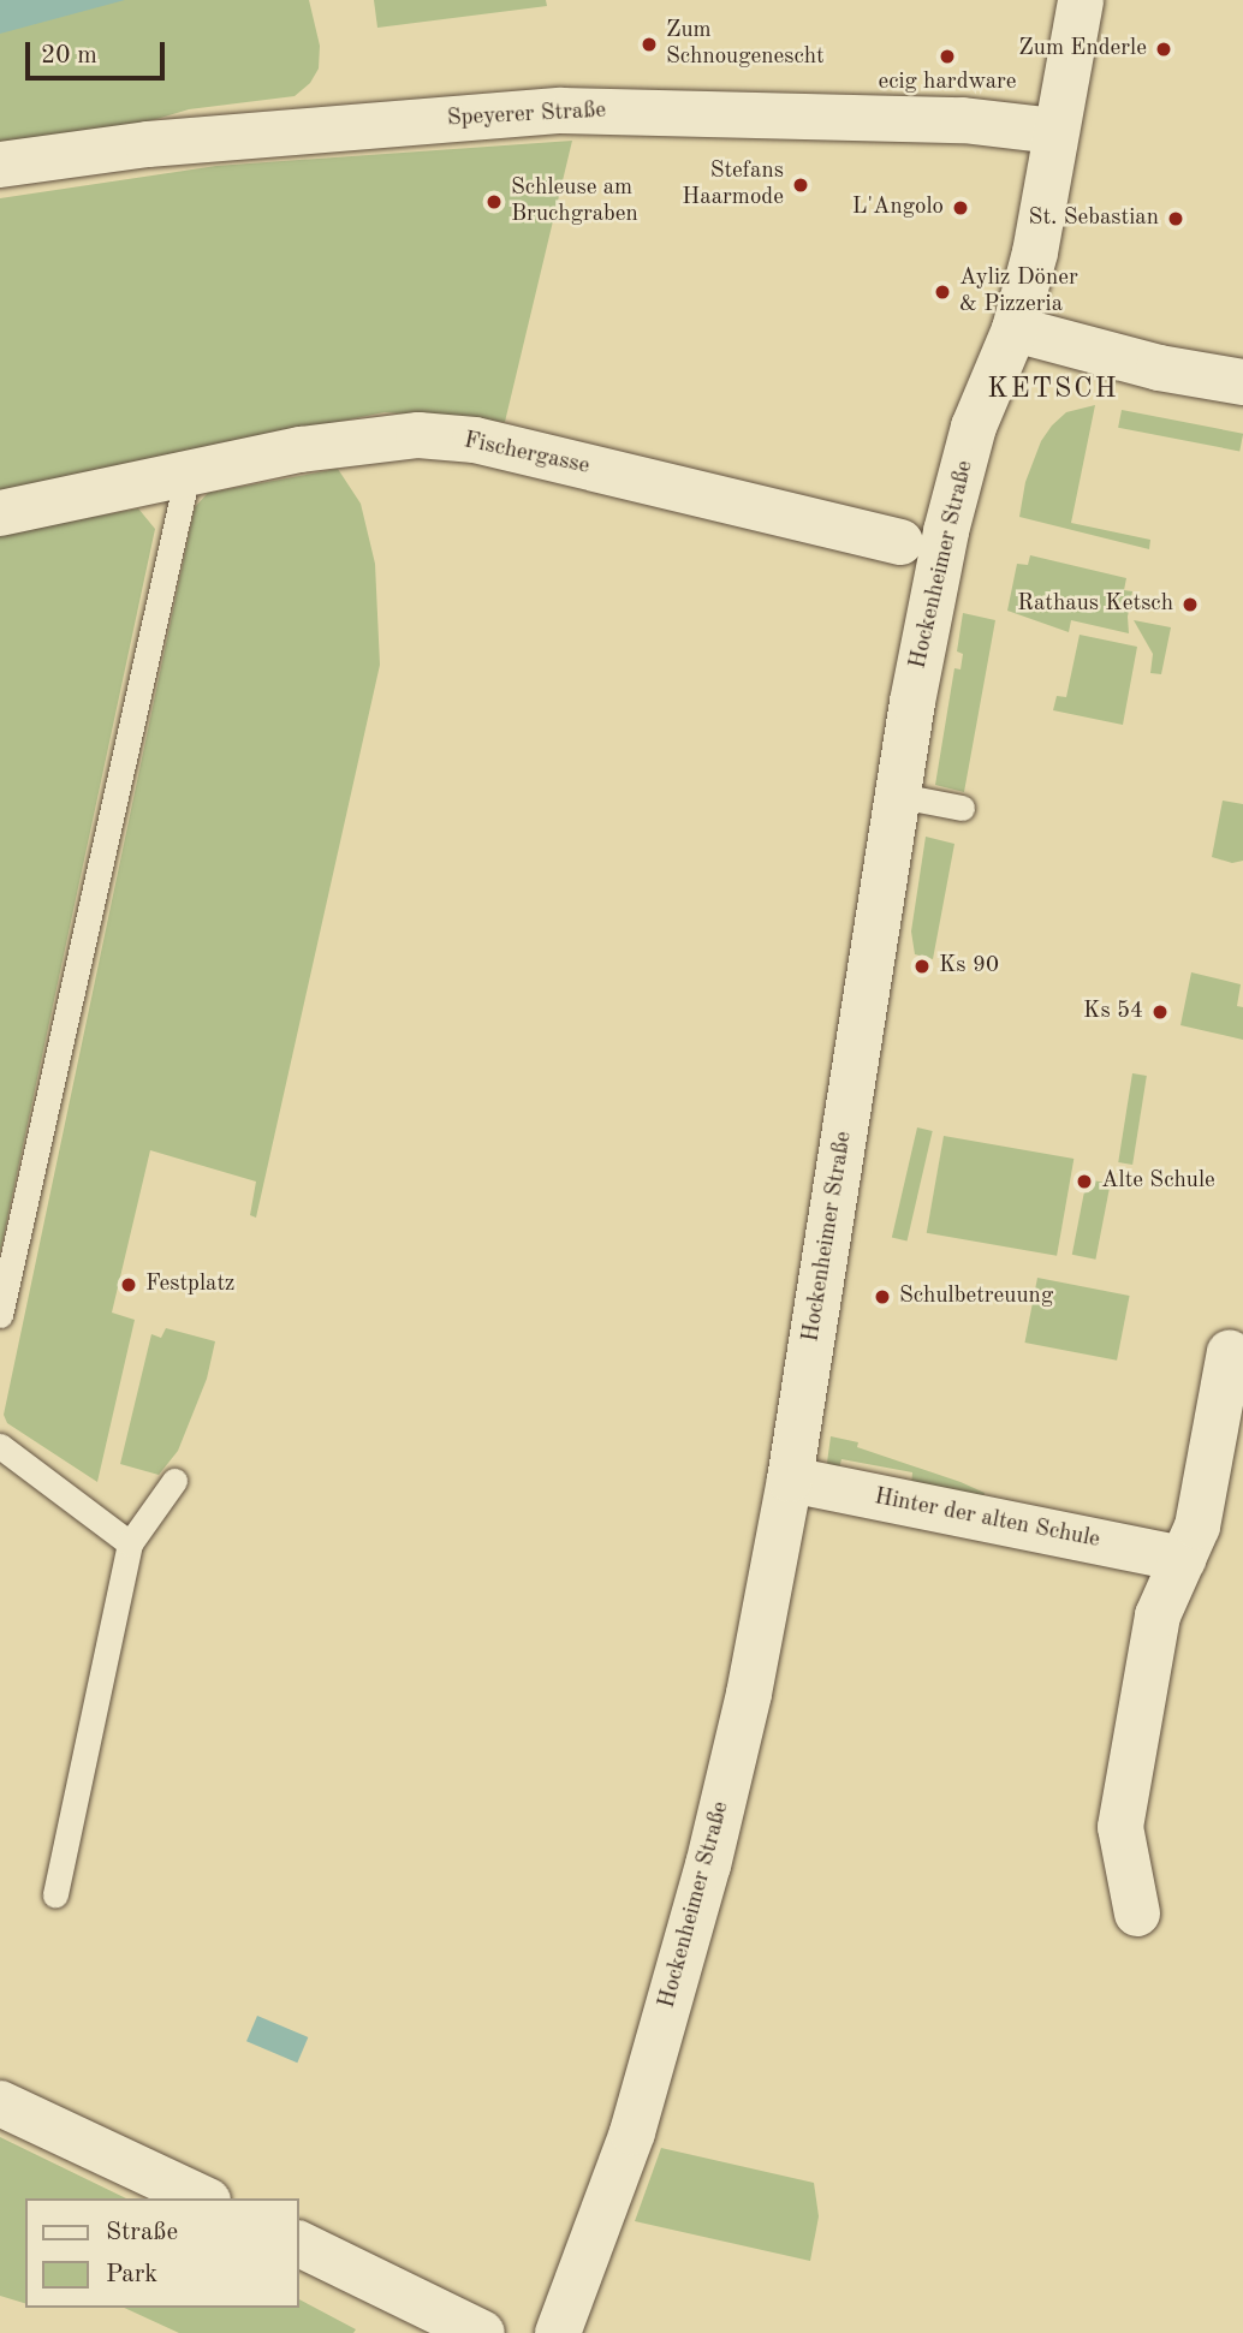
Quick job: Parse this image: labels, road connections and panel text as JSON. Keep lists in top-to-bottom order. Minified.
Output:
{"streets":{"street":["Speyerer Straße","Fischergasse","Hockenheimer Straße","Hinter der alten Schule"]},"crossings":[["Speyerer Straße","Hockenheimer Straße"],["Hockenheimer Straße","Hinter der alten Schule"]],"districts":["KETSCH"],"places":["Zum Schnougenescht","Zum Enderle","ecig hardware","Stefans Haarmode","Schleuse am Bruchgraben","L'Angolo","St. Sebastian","Ayliz Döner & Pizzeria","Rathaus Ketsch","Ks 90","Ks 54","Alte Schule","Festplatz","Schulbetreuung"],"legend":["Straße","Park"],"scale_bar":"20 m"}
